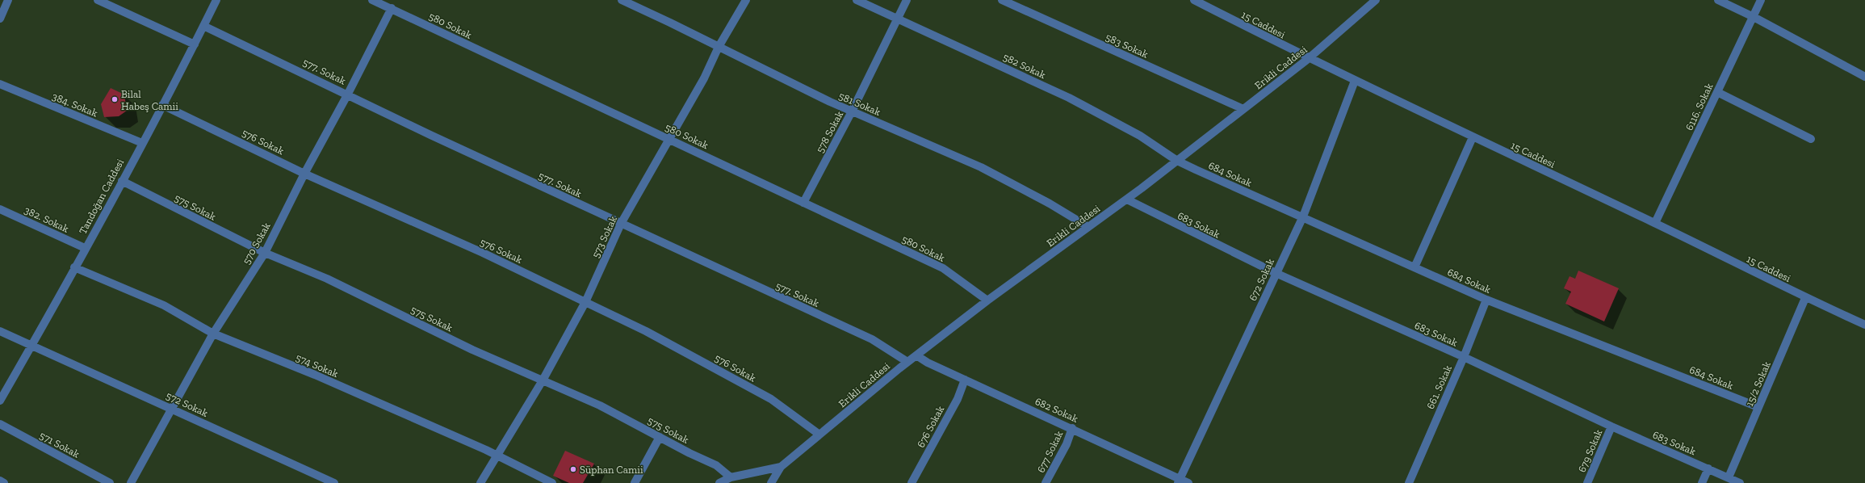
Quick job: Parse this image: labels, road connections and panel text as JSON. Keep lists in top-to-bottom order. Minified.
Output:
{"streets":{"street":["15 Caddesi","580 Sokak","583 Sokak","582 Sokak","Erikli Caddesi","577. Sokak","581 Sokak","384. Sokak","6116. Sokak","578 Sokak","576 Sokak","684 Sokak","Tandoğan Caddesi","575 Sokak","382. Sokak","683 Sokak","573 Sokak","570 Sokak","672 Sokak","574 Sokak","15/2 Sokak","661. Sokak","572 Sokak","682 Sokak","676 Sokak","571 Sokak","679 Sokak","677 Sokak"]},"crossings":[["15 Caddesi","Erikli Caddesi"],["15 Caddesi","6116. Sokak"],["15 Caddesi","672 Sokak"],["15 Caddesi","15/2 Sokak"],["580 Sokak","Erikli Caddesi"],["580 Sokak","578 Sokak"],["580 Sokak","573 Sokak"],["580 Sokak","570 Sokak"],["583 Sokak","Erikli Caddesi"],["582 Sokak","Erikli Caddesi"],["582 Sokak","578 Sokak"],["582 Sokak","684 Sokak"],["Erikli Caddesi","577. Sokak"],["Erikli Caddesi","581 Sokak"],["Erikli Caddesi","576 Sokak"],["Erikli Caddesi","684 Sokak"],["Erikli Caddesi","683 Sokak"],["Erikli Caddesi","682 Sokak"],["577. Sokak","Tandoğan Caddesi"],["577. Sokak","573 Sokak"],["577. Sokak","570 Sokak"],["581 Sokak","578 Sokak"],["581 Sokak","573 Sokak"],["384. Sokak","Tandoğan Caddesi"],["576 Sokak","Tandoğan Caddesi"],["576 Sokak","573 Sokak"],["576 Sokak","570 Sokak"],["684 Sokak","672 Sokak"],["684 Sokak","15/2 Sokak"],["684 Sokak","661. Sokak"],["Tandoğan Caddesi","575 Sokak"],["Tandoğan Caddesi","382. Sokak"],["Tandoğan Caddesi","574 Sokak"],["Tandoğan Caddesi","572 Sokak"],["575 Sokak","573 Sokak"],["575 Sokak","570 Sokak"],["683 Sokak","672 Sokak"],["683 Sokak","15/2 Sokak"],["683 Sokak","661. Sokak"],["683 Sokak","679 Sokak"],["573 Sokak","574 Sokak"],["570 Sokak","574 Sokak"],["570 Sokak","572 Sokak"],["672 Sokak","682 Sokak"],["682 Sokak","676 Sokak"],["682 Sokak","677 Sokak"]],"places":["Bilal Habeş Camii","Süphan Camii"]}
